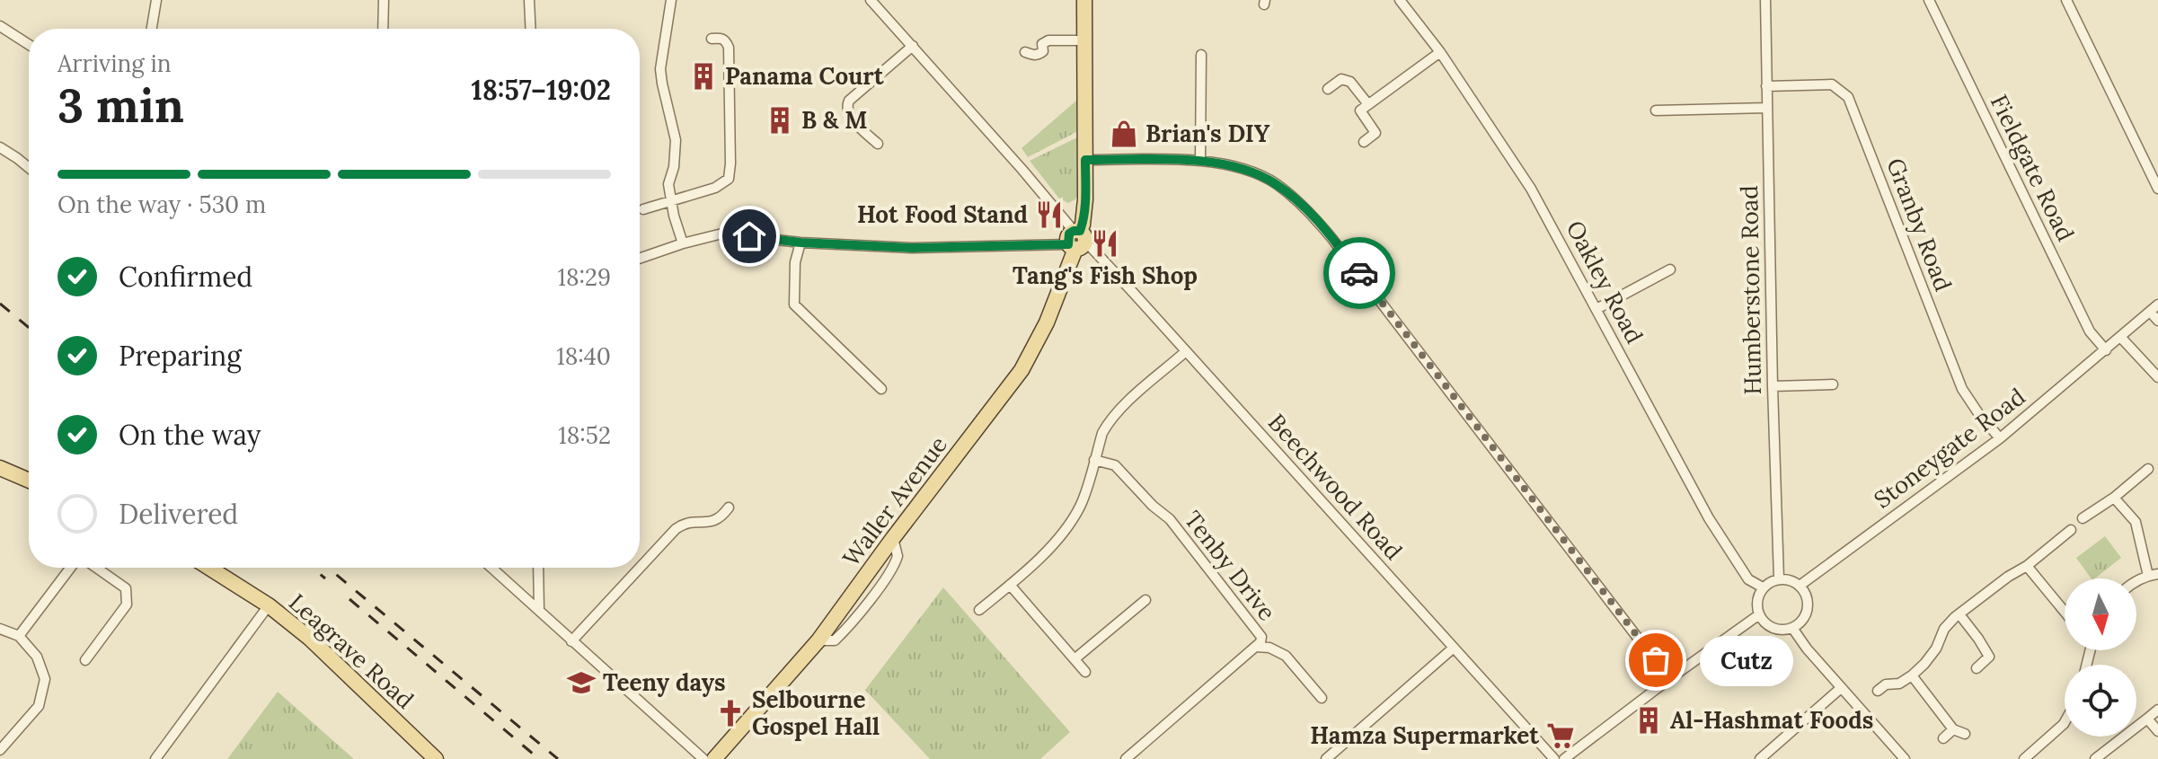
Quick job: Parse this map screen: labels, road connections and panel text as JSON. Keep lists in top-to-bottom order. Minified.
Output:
{"streets":{"main road":["Waller Avenue","Leagrave Road"],"street":["Fieldgate Road","Granby Road","Oakley Road","Humberstone Road","Stoneygate Road","Beechwood Road","Tenby Drive"]},"crossings":[["Fieldgate Road","Stoneygate Road"],["Granby Road","Humberstone Road"],["Granby Road","Stoneygate Road"],["Oakley Road","Humberstone Road"],["Oakley Road","Stoneygate Road"],["Humberstone Road","Stoneygate Road"],["Beechwood Road","Waller Avenue"]],"places":{"building":["Panama Court","B & M","Al-Hashmat Foods"],"shop":["Brian's DIY"],"restaurant":["Hot Food Stand","Tang's Fish Shop"],"other":["Cutz"],"school or university":["Teeny days"],"church":["Selbourne Gospel Hall"],"supermarket":["Hamza Supermarket"]},"north":"bottom","page":{"heading":["3 min","Arriving in","18:57–19:02"],"bar":"On the way · 530 m","list":[["Confirmed","18:29"],["Preparing","18:40"],["On the way","18:52"],"Delivered"],"bubble":"Cutz"}}
